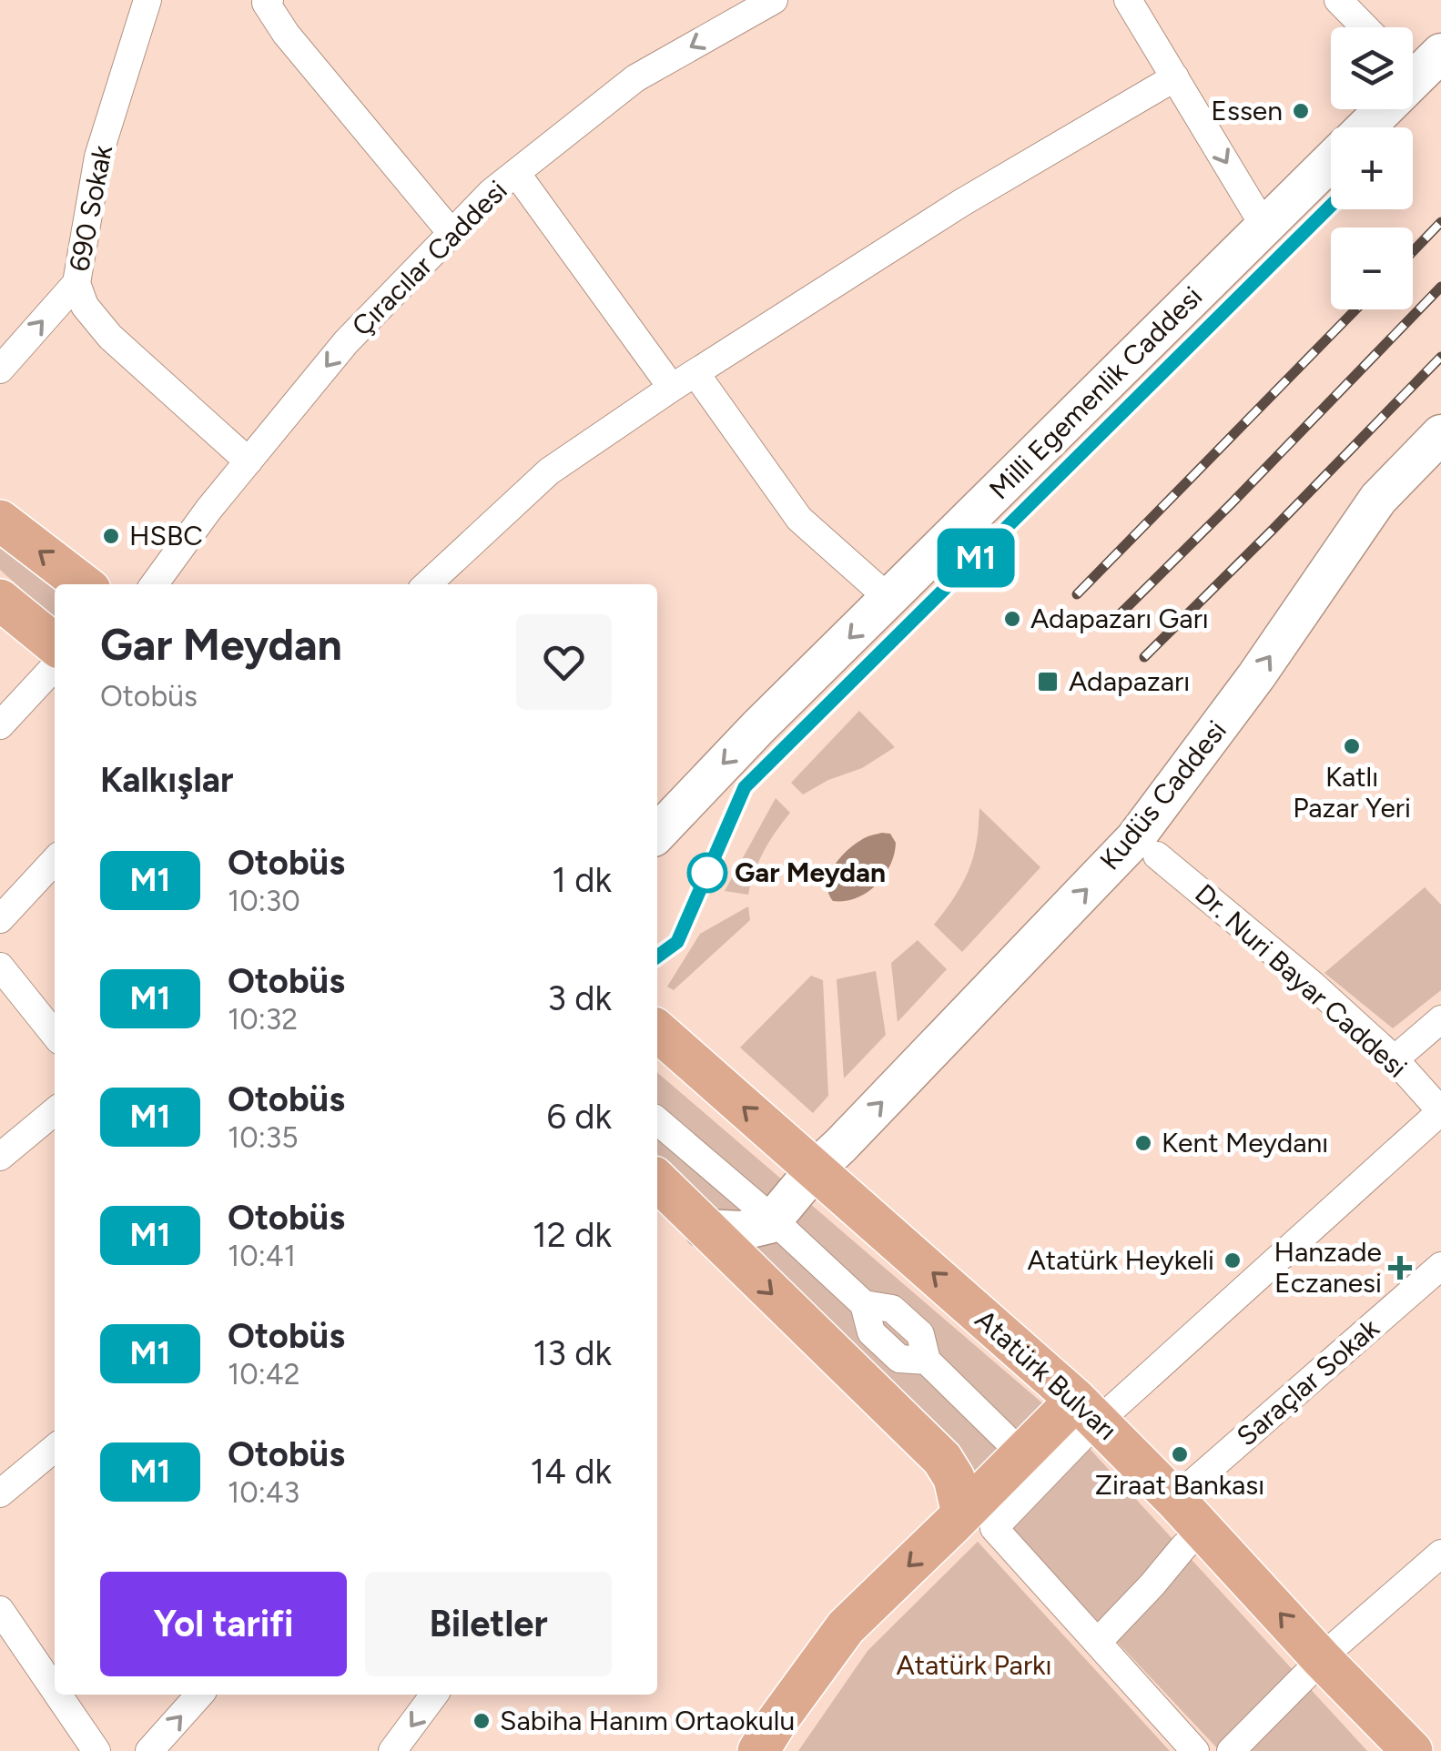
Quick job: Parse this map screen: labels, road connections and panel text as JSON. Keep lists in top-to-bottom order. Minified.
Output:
{"streets":{"main road":["Milli Egemenlik Caddesi","Kudüs Caddesi","Atatürk Bulvarı"],"street":["690 Sokak","Çıracılar Caddesi","Dr. Nuri Bayar Caddesi","Saraçlar Sokak"]},"crossings":[["690 Sokak","Çıracılar Caddesi"],["Kudüs Caddesi","Atatürk Bulvarı"],["Atatürk Bulvarı","Saraçlar Sokak"]],"one_way":["Kudüs Caddesi"],"parks":["Atatürk Parkı"],"places":{"other":["Essen","HSBC","Adapazarı Garı","Katlı Pazar Yeri","Gar Meydan","Kent Meydanı","Atatürk Heykeli","Ziraat Bankası","Sabiha Hanım Ortaokulu"],"transit":["Adapazarı"],"health":["Hanzade Eczanesi"]},"lines":["bus line M1"],"page":{"on_map":"M1","map_buttons":["+","−"],"heading":[["Gar Meydan","Otobüs"],"Kalkışlar"],"list":[{"mark":"M1","name":"Otobüs","note":"10:30","value":"1 dk"},{"mark":"M1","name":"Otobüs","note":"10:32","value":"3 dk"},{"mark":"M1","name":"Otobüs","note":"10:35","value":"6 dk"},{"mark":"M1","name":"Otobüs","note":"10:41","value":"12 dk"},{"mark":"M1","name":"Otobüs","note":"10:42","value":"13 dk"},{"mark":"M1","name":"Otobüs","note":"10:43","value":"14 dk"}],"buttons":["Yol tarifi","Biletler"]}}
